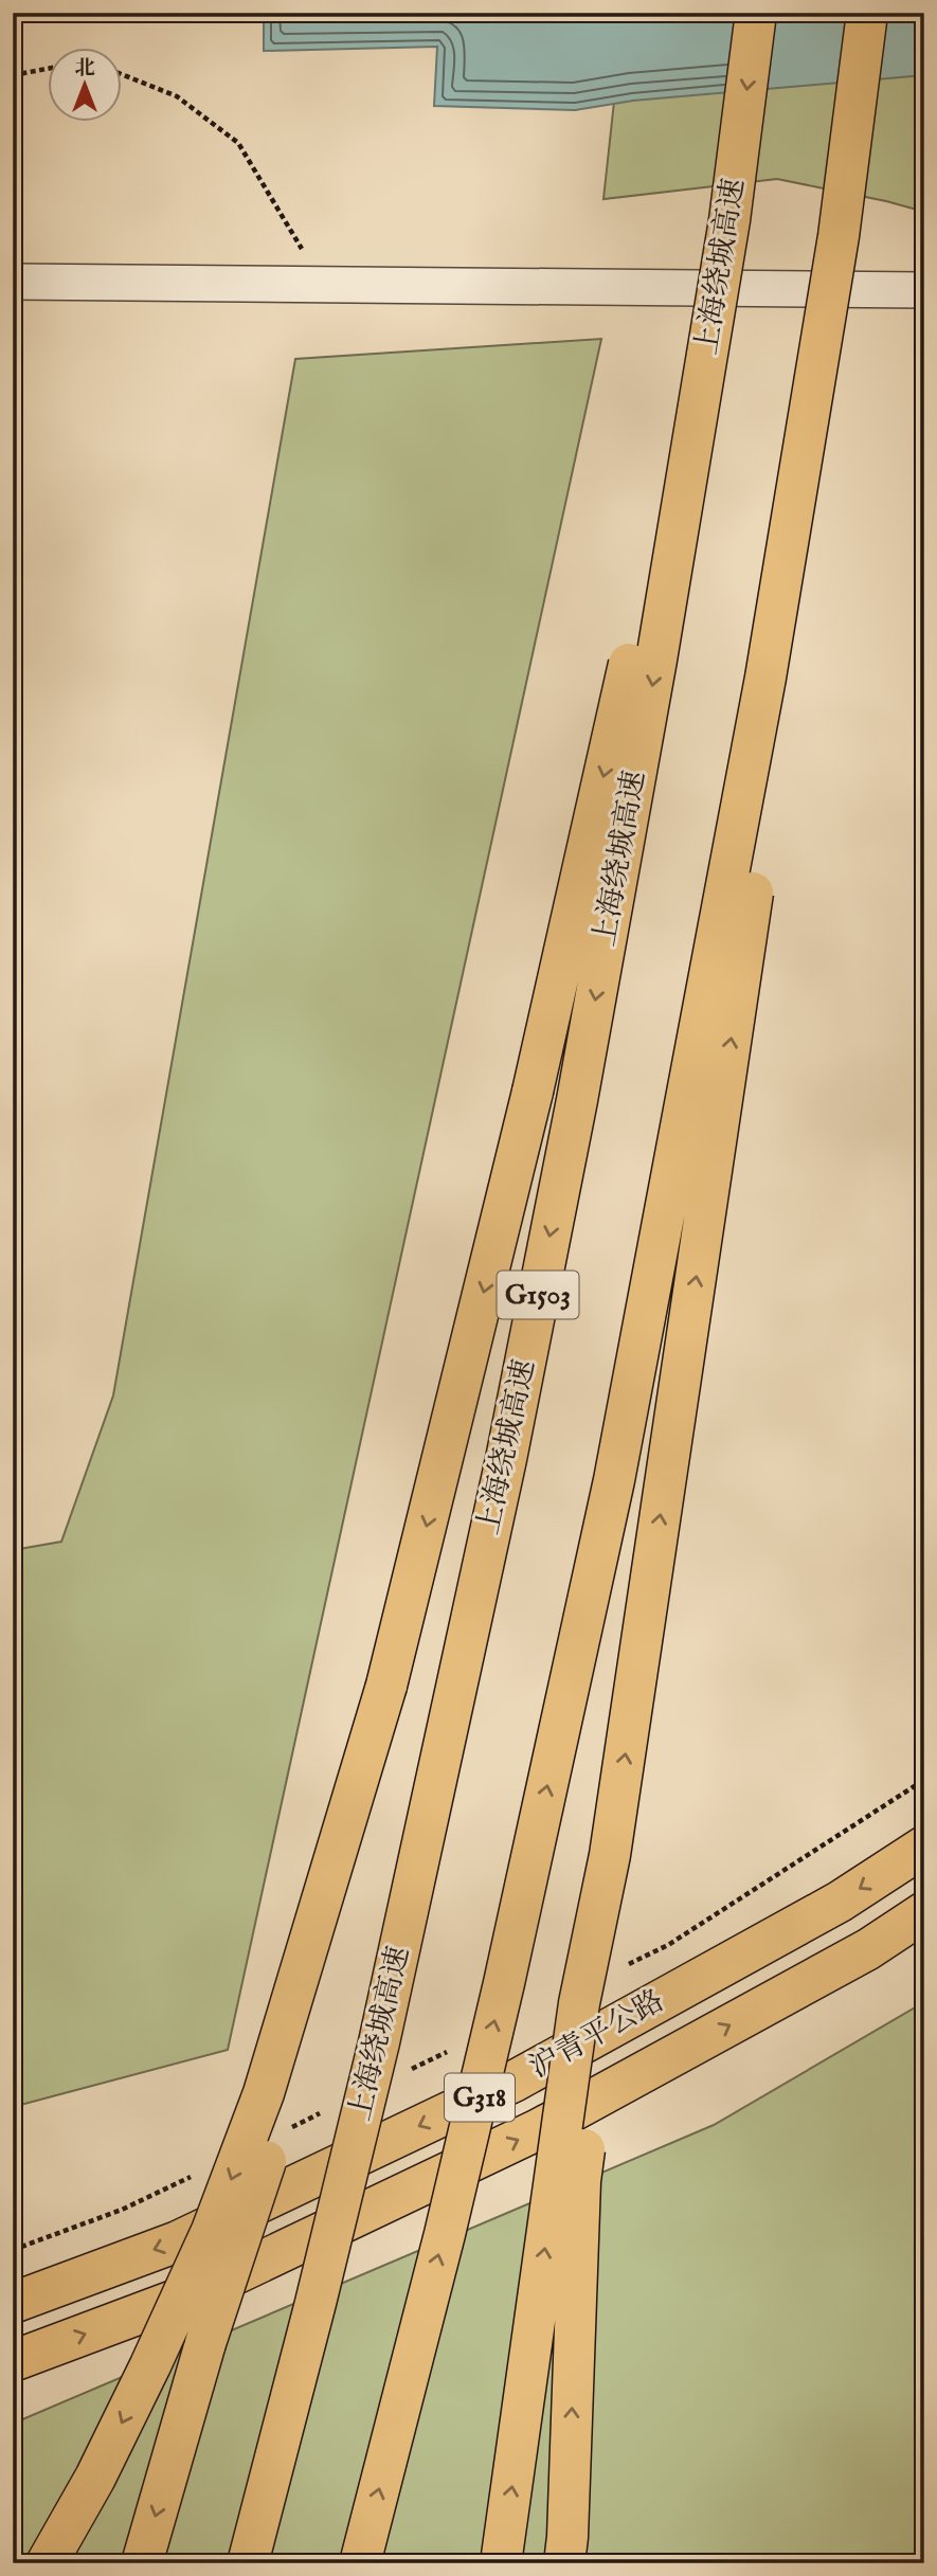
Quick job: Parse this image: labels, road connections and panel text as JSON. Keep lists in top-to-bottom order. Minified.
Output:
{"streets":{"highway":["上海绕城高速","G1503","沪青平公路","G318"]},"north":"top"}
